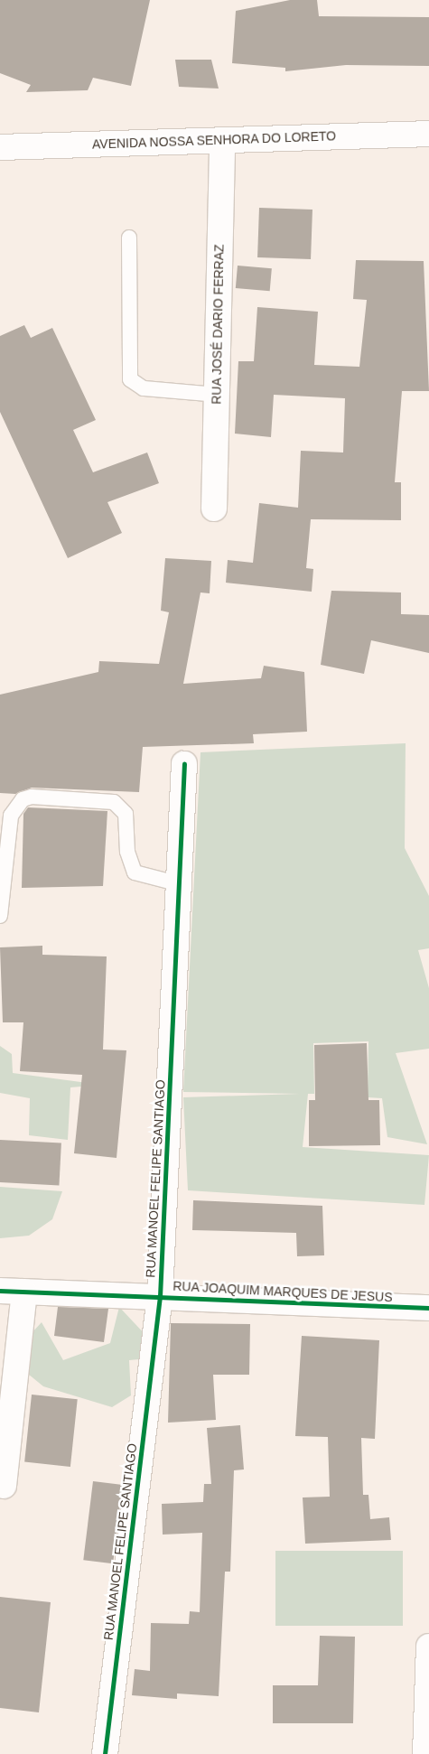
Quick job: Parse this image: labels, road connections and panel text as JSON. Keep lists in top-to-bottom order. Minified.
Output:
{"streets":{"street":["AVENIDA NOSSA SENHORA DO LORETO","RUA JOSÉ DARIO FERRAZ","RUA MANOEL FELIPE SANTIAGO","RUA JOAQUIM MARQUES DE JESUS"]},"crossings":[["AVENIDA NOSSA SENHORA DO LORETO","RUA JOSÉ DARIO FERRAZ"],["RUA MANOEL FELIPE SANTIAGO","RUA JOAQUIM MARQUES DE JESUS"]]}
